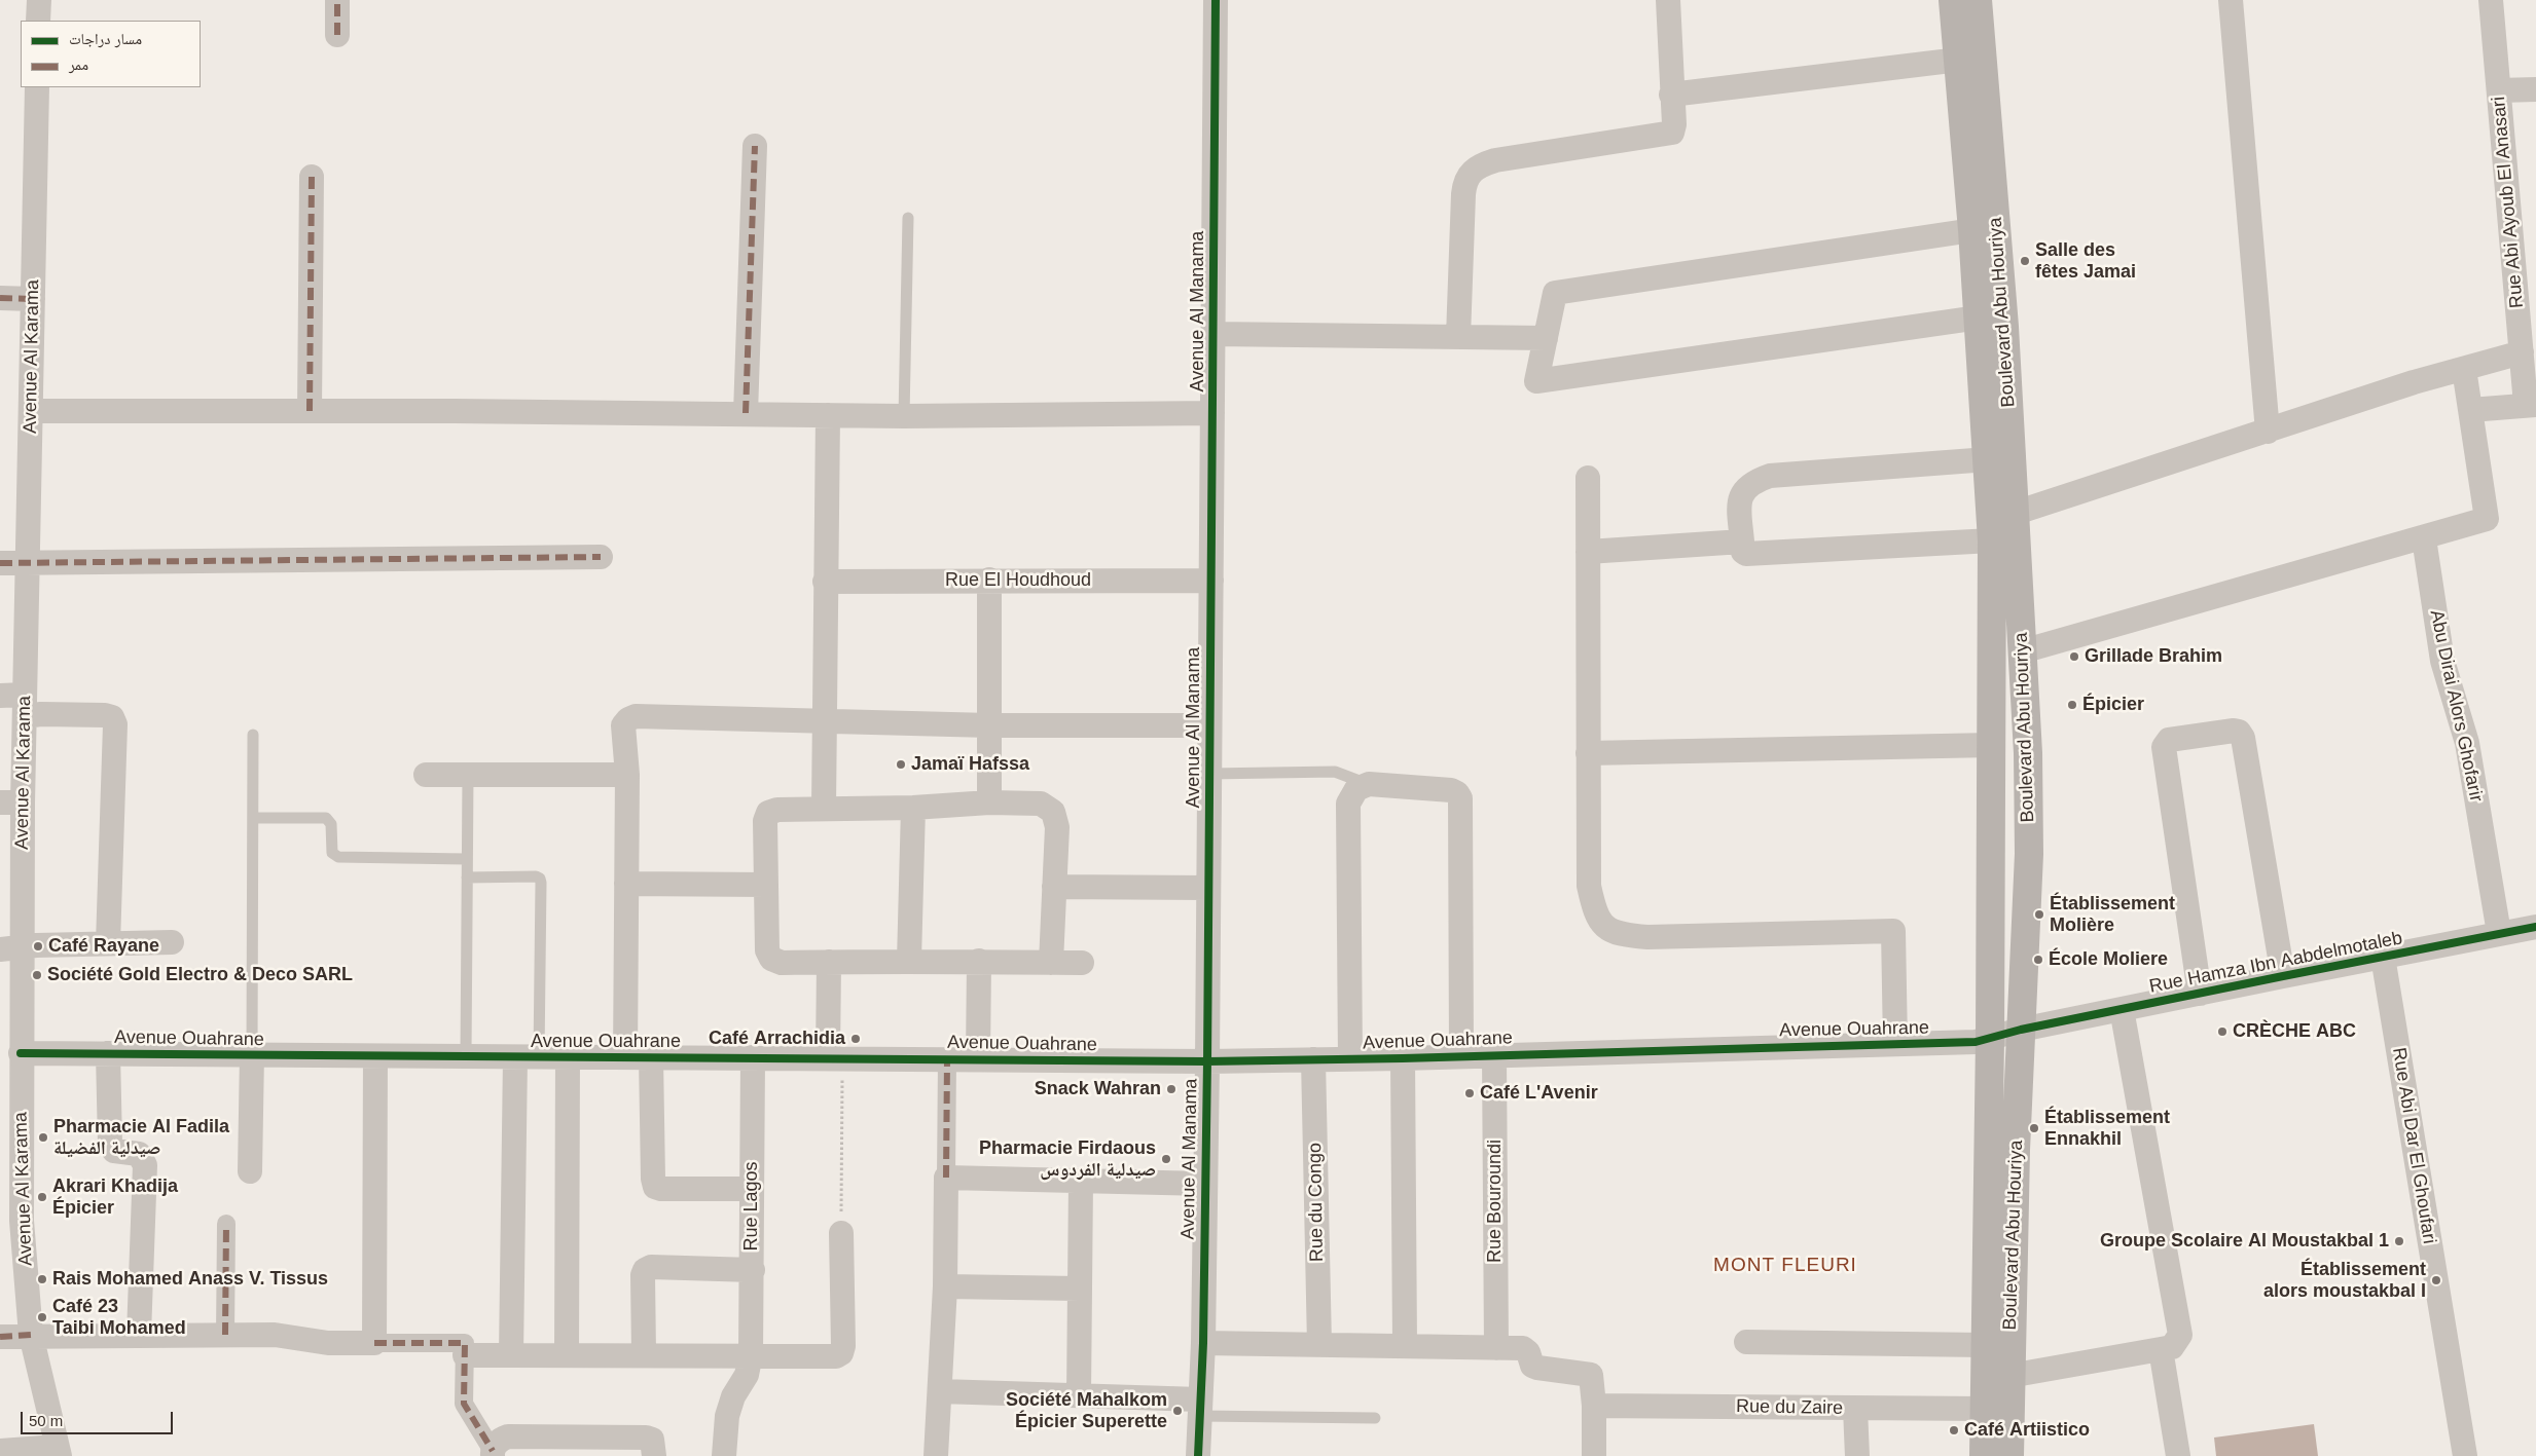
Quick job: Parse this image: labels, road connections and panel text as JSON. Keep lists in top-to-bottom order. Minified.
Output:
{"streets":{"main road":["Boulevard Abu Houriya"],"street":["Rue Abi Ayoub El Anasari","Avenue Al Manama","Avenue Al Karama","Rue El Houdhoud","Abu Dirai Alors Ghofarir","Rue Hamza Ibn Aabdelmotaleb","Avenue Ouahrane","Rue Abi Dar El Ghoufari","Rue Bouroundi","Rue du Congo","Rue Lagos","Rue du Zaire"]},"crossings":[["Avenue Al Manama","Rue El Houdhoud"],["Avenue Al Manama","Avenue Ouahrane"],["Boulevard Abu Houriya","Rue Hamza Ibn Aabdelmotaleb"],["Boulevard Abu Houriya","Avenue Ouahrane"],["Boulevard Abu Houriya","Rue du Zaire"],["Avenue Al Karama","Avenue Ouahrane"],["Abu Dirai Alors Ghofarir","Rue Hamza Ibn Aabdelmotaleb"],["Rue Hamza Ibn Aabdelmotaleb","Avenue Ouahrane"],["Rue Hamza Ibn Aabdelmotaleb","Rue Abi Dar El Ghoufari"],["Avenue Ouahrane","Rue Bouroundi"],["Avenue Ouahrane","Rue du Congo"],["Avenue Ouahrane","Rue Lagos"]],"districts":["MONT FLEURI"],"places":["Salle des fêtes Jamai","Grillade Brahim","Épicier","Jamaï Hafssa","Établissement Molière","Café Rayane","École Moliere","Société Gold Electro & Deco SARL","CRÈCHE ABC","Café Arrachidia","Snack Wahran","Café L'Avenir","Établissement Ennakhil","Pharmacie Al Fadila صيدلية الفضيلة","Pharmacie Firdaous صيدلية الفردوس","Akrari Khadija Épicier","Groupe Scolaire Al Moustakbal 1","Rais Mohamed Anass V. Tissus","Établissement alors moustakbal I","Café 23 Taibi Mohamed","Société Mahalkom Épicier Superette","Café Artiistico"],"legend":["مسار دراجات","ممر"],"scale_bar":"50 m"}
